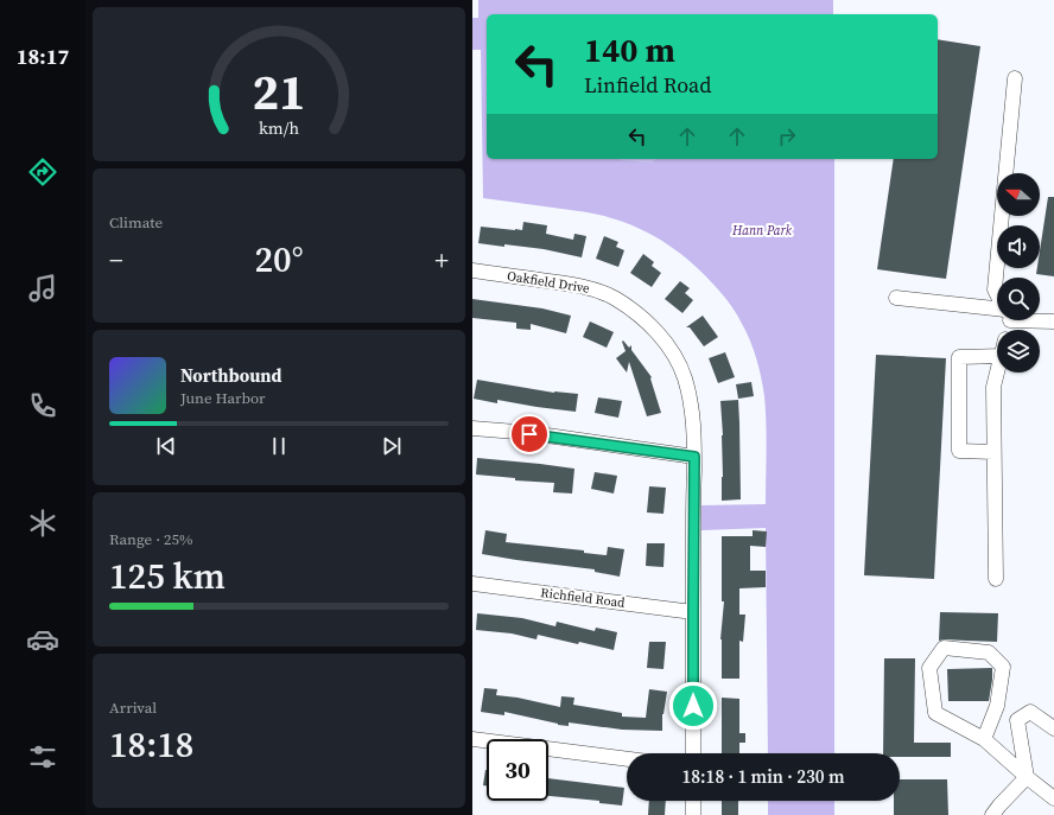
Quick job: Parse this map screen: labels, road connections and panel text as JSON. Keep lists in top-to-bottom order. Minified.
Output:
{"streets":{"street":["Oakfield Drive","Richfield Road"]},"crossings":[["Oakfield Drive","Richfield Road"]],"parks":["Hann Park"],"north":"left","page":{"tabs":"18:17","turn":["140 m","Linfield Road"],"tile":["Climate",["Range · 25%","125 km"],["Arrival","18:18"]],"heat":["−","20°","+"],"song":["Northbound","June Harbor"],"limit":"30","trip":"18:18 · 1 min · 230 m","gauge":["21","km/h"]}}
